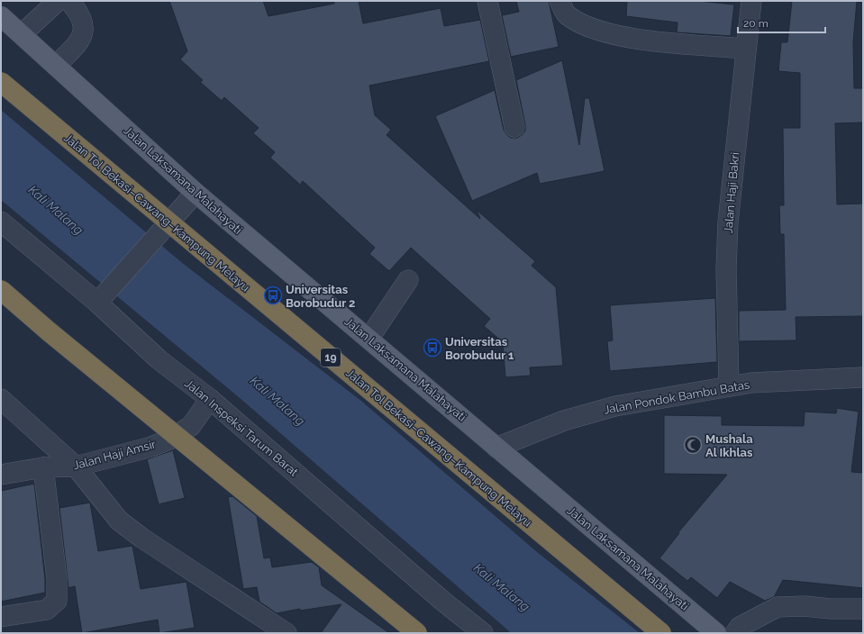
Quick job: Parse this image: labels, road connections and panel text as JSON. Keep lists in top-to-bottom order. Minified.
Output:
{"streets":{"highway":["Jalan Tol Bekasi–Cawang–Kampung Melayu","19"],"main road":["Jalan Laksamana Malahayati"],"street":["Jalan Haji Bakri","Jalan Pondok Bambu Batas","Jalan Inspeksi Tarum Barat","Jalan Haji Amsir"]},"crossings":[["Jalan Laksamana Malahayati","Jalan Pondok Bambu Batas"],["Jalan Haji Bakri","Jalan Pondok Bambu Batas"],["Jalan Inspeksi Tarum Barat","Jalan Haji Amsir"]],"water":["Kali Malang"],"places":{"bus stop":["Universitas Borobudur 2","Universitas Borobudur 1"],"mosque":["Mushala Al Ikhlas"]},"scale_bar":"20 m"}
